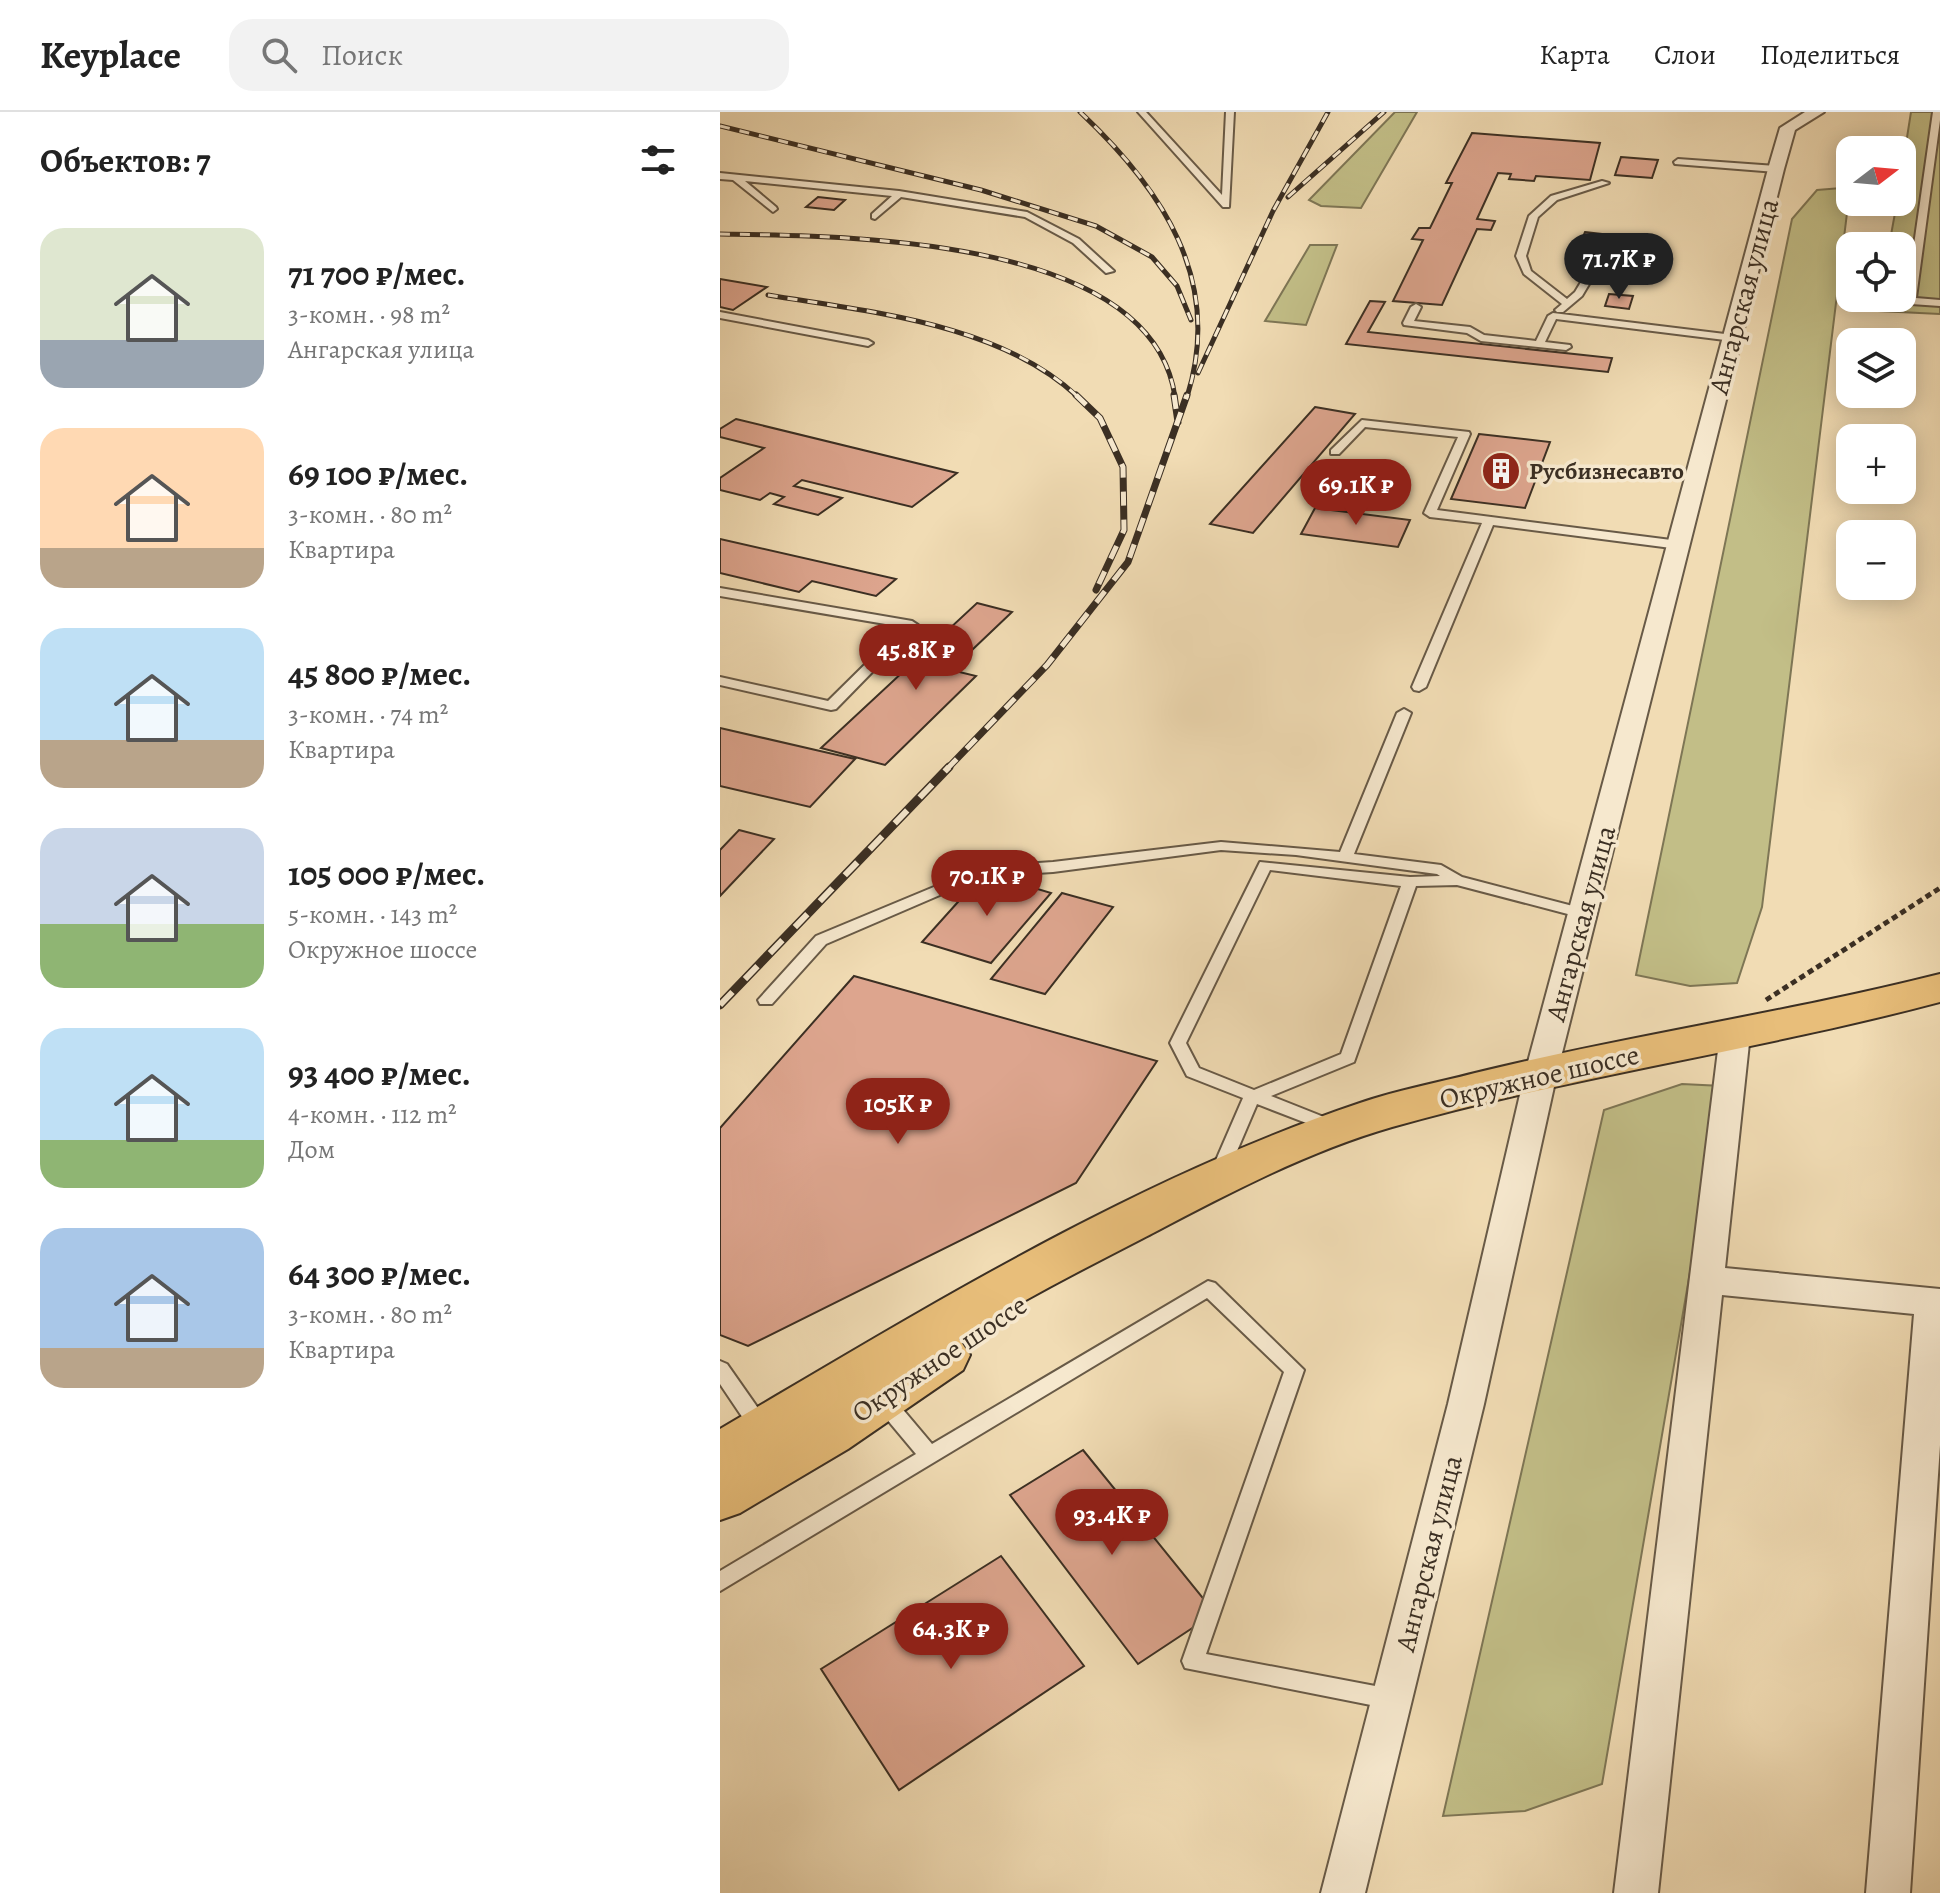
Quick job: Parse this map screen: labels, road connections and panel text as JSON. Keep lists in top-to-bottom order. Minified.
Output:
{"streets":{"main road":["Окружное шоссе"],"street":["Ангарская улица"]},"crossings":[["Ангарская улица","Окружное шоссе"]],"places":{"building":["Русбизнесавто"]},"north":"right","page":{"header":"Keyplace","search":"Поиск","nav":["Карта","Слои","Поделиться"],"heading":"Объектов: 7","map_buttons":["+","−"],"list":[{"name":"71 700 ₽/мес.","note":"3-комн. · 98 m² · Ангарская улица"},{"name":"69 100 ₽/мес.","note":"3-комн. · 80 m² · Квартира"},{"name":"45 800 ₽/мес.","note":"3-комн. · 74 m² · Квартира"},{"name":"105 000 ₽/мес.","note":"5-комн. · 143 m² · Окружное шоссе"},{"name":"93 400 ₽/мес.","note":"4-комн. · 112 m² · Дом"},{"name":"64 300 ₽/мес.","note":"3-комн. · 80 m² · Квартира"}],"price":["71.7K ₽","69.1K ₽","45.8K ₽","70.1K ₽","105K ₽","93.4K ₽","64.3K ₽"]}}
